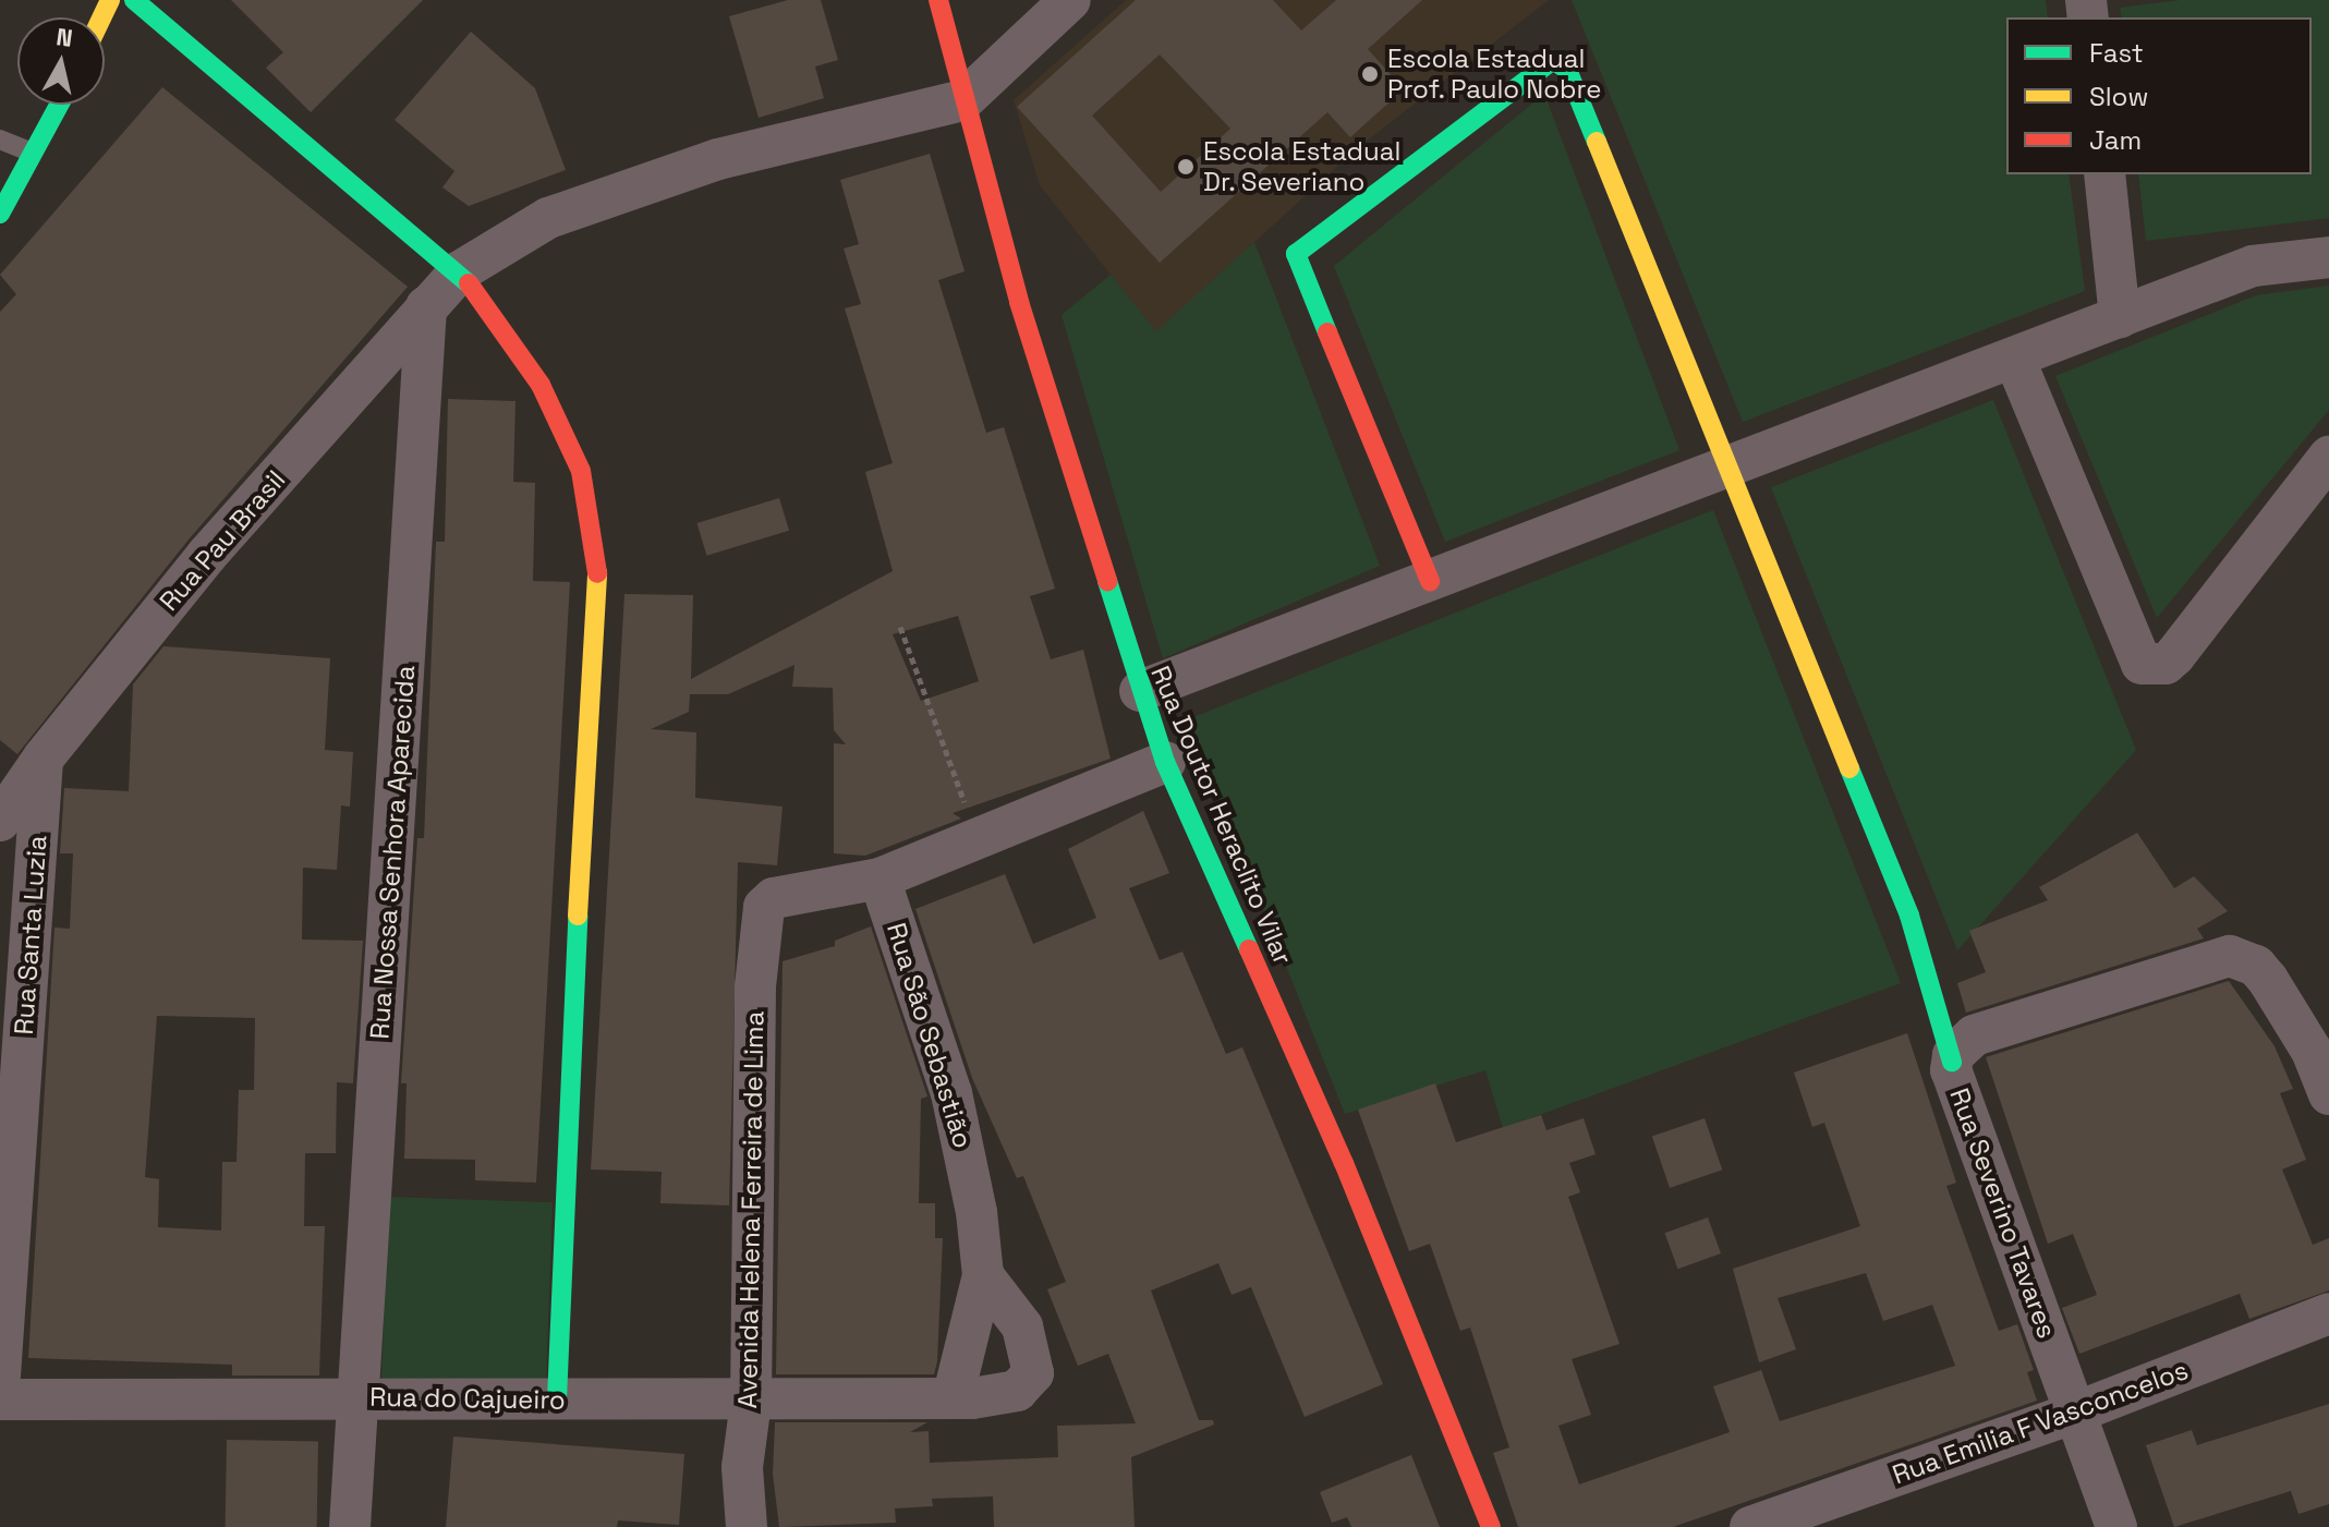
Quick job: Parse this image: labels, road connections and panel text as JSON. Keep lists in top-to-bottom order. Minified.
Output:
{"streets":{"street":["Rua Pau Brasil","Rua Doutor Heraclito Vilar","Rua Nossa Senhora Aparecida","Rua Santa Luzia","Rua São Sebastião","Avenida Helena Ferreira de Lima","Rua Severino Tavares","Rua do Cajueiro","Rua Emilia F Vasconcelos"]},"crossings":[["Rua Pau Brasil","Rua Doutor Heraclito Vilar"],["Rua Pau Brasil","Rua Nossa Senhora Aparecida"],["Rua Pau Brasil","Rua Santa Luzia"],["Rua Nossa Senhora Aparecida","Rua do Cajueiro"],["Rua São Sebastião","Avenida Helena Ferreira de Lima"],["Rua São Sebastião","Rua do Cajueiro"],["Avenida Helena Ferreira de Lima","Rua do Cajueiro"],["Rua Severino Tavares","Rua Emilia F Vasconcelos"]],"places":["Escola Estadual Prof. Paulo Nobre","Escola Estadual Dr. Severiano"],"legend":["Fast","Slow","Jam"],"north":"top"}
